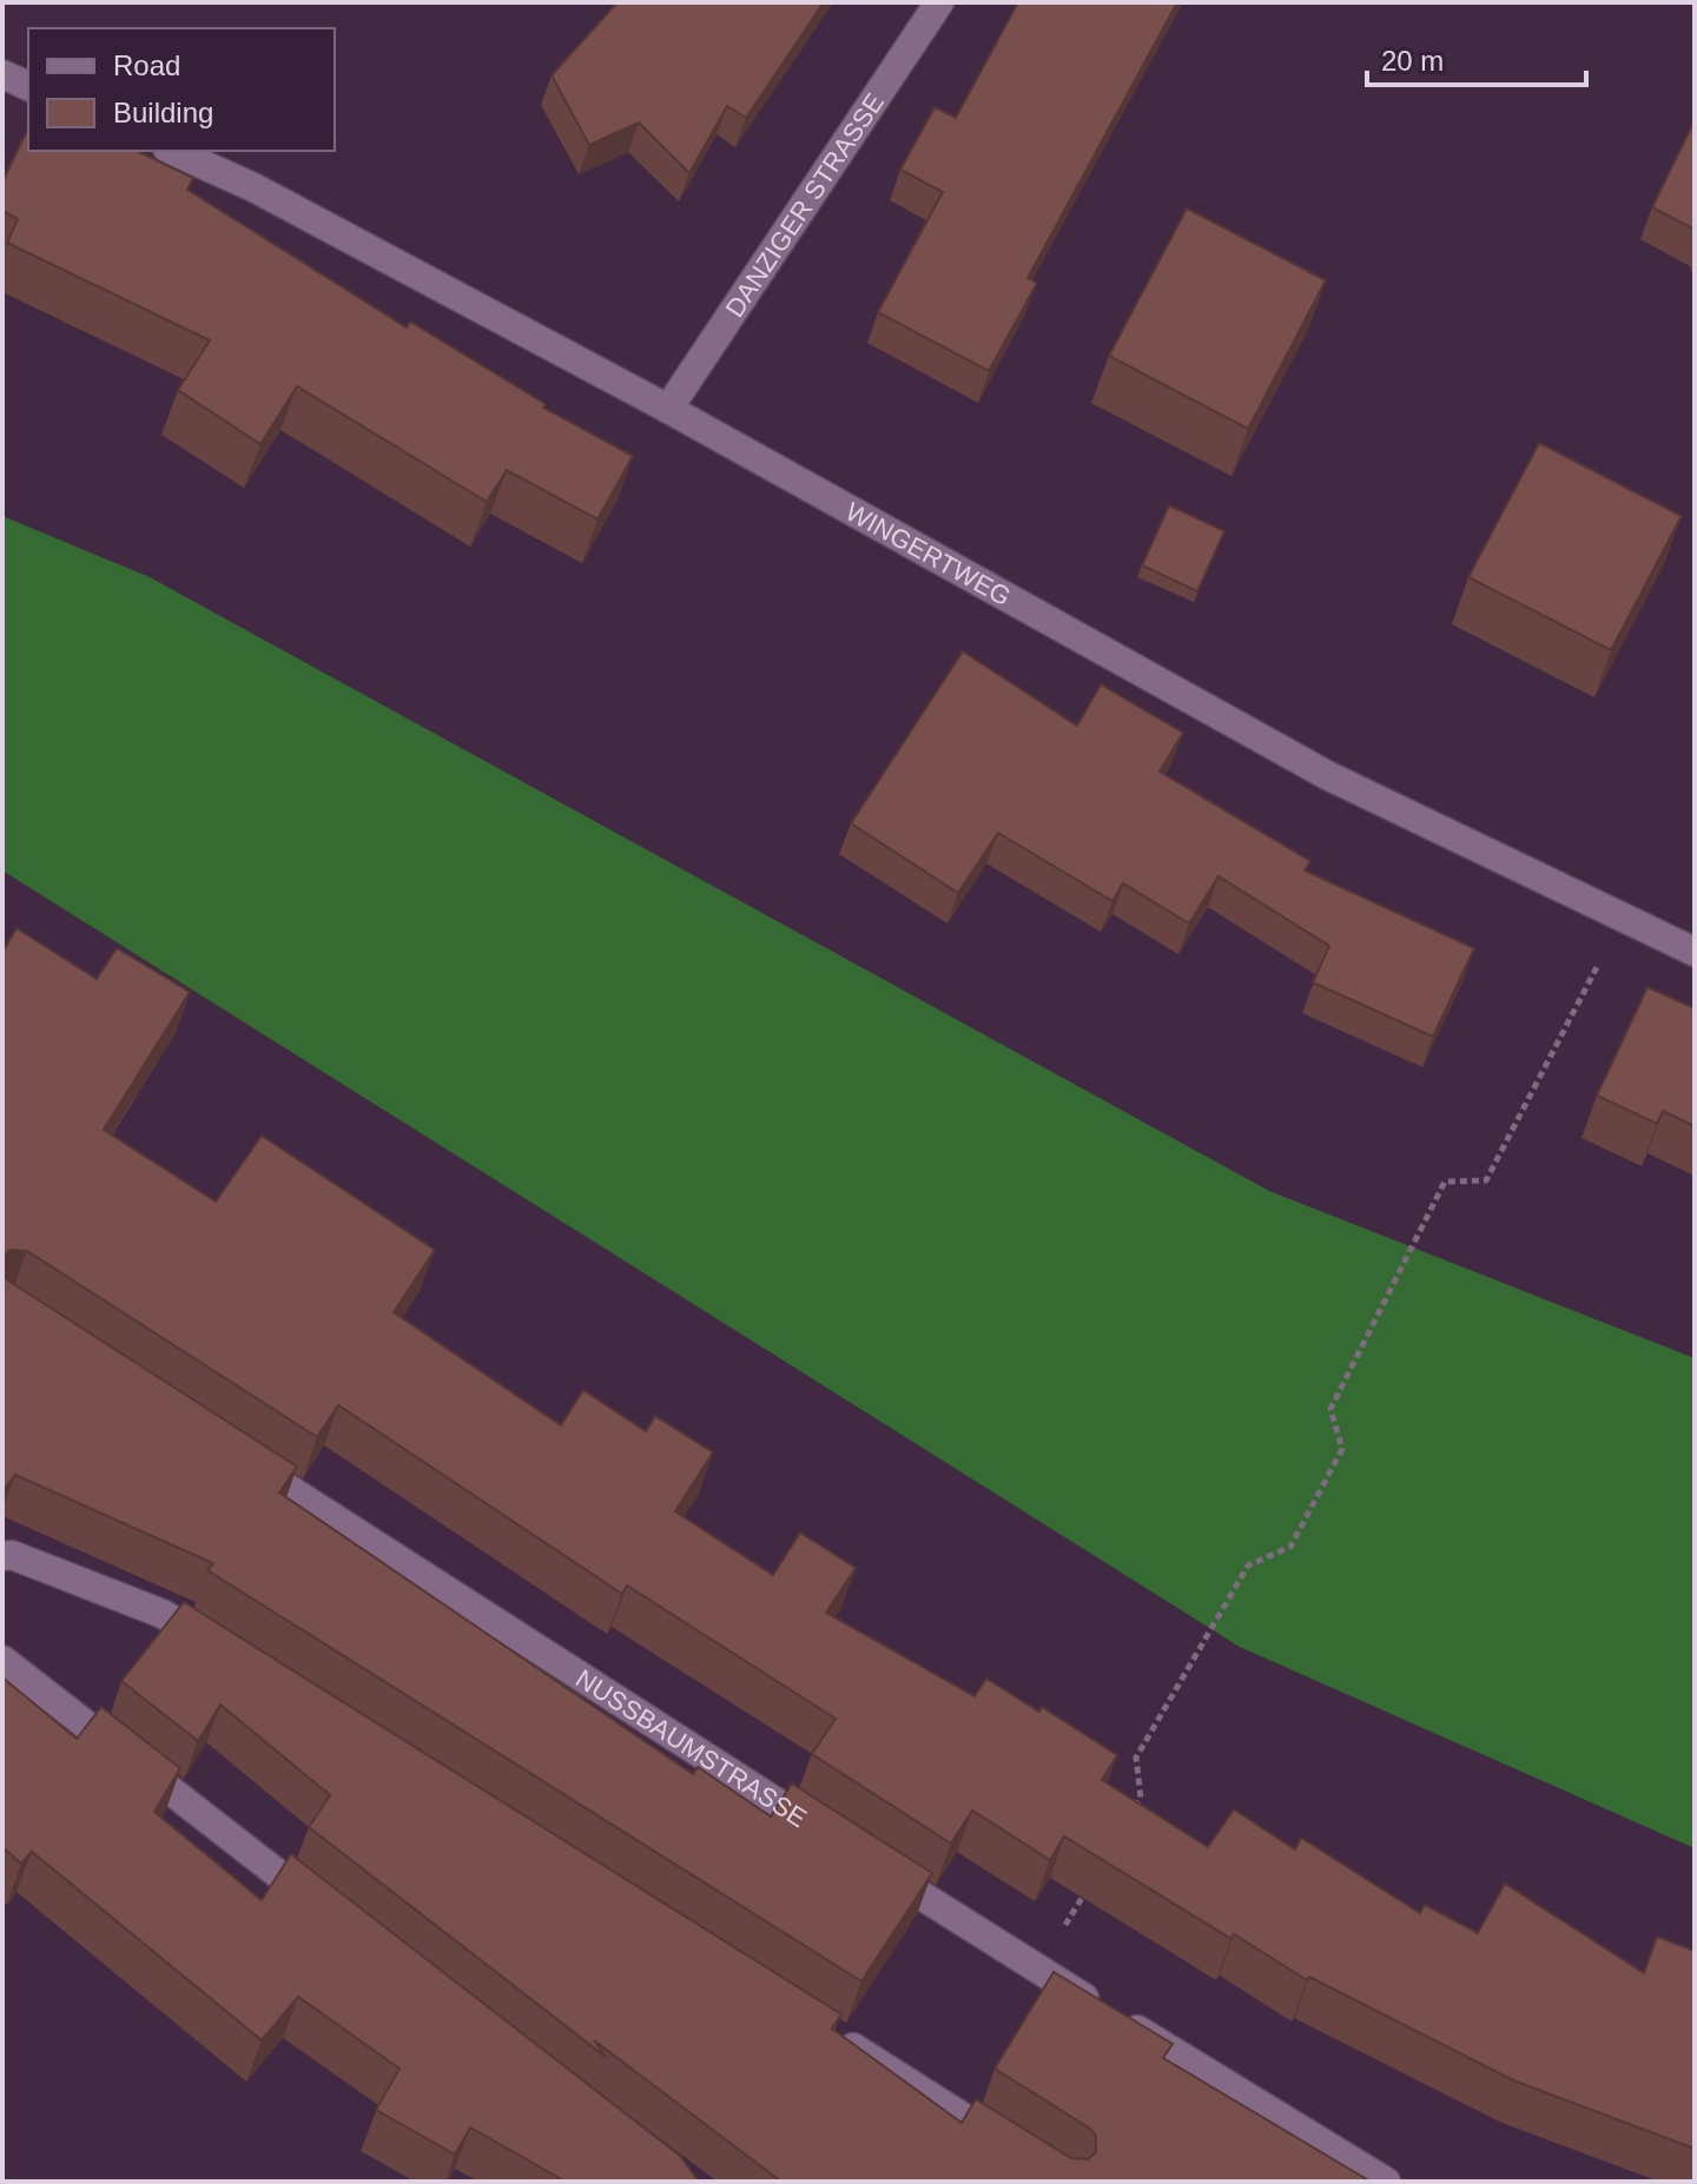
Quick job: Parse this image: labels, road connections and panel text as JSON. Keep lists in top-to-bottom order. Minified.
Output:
{"streets":{"street":["DANZIGER STRASSE","WINGERTWEG","NUSSBAUMSTRASSE"]},"crossings":[["DANZIGER STRASSE","WINGERTWEG"]],"legend":["Road","Building"],"scale_bar":"20 m"}
